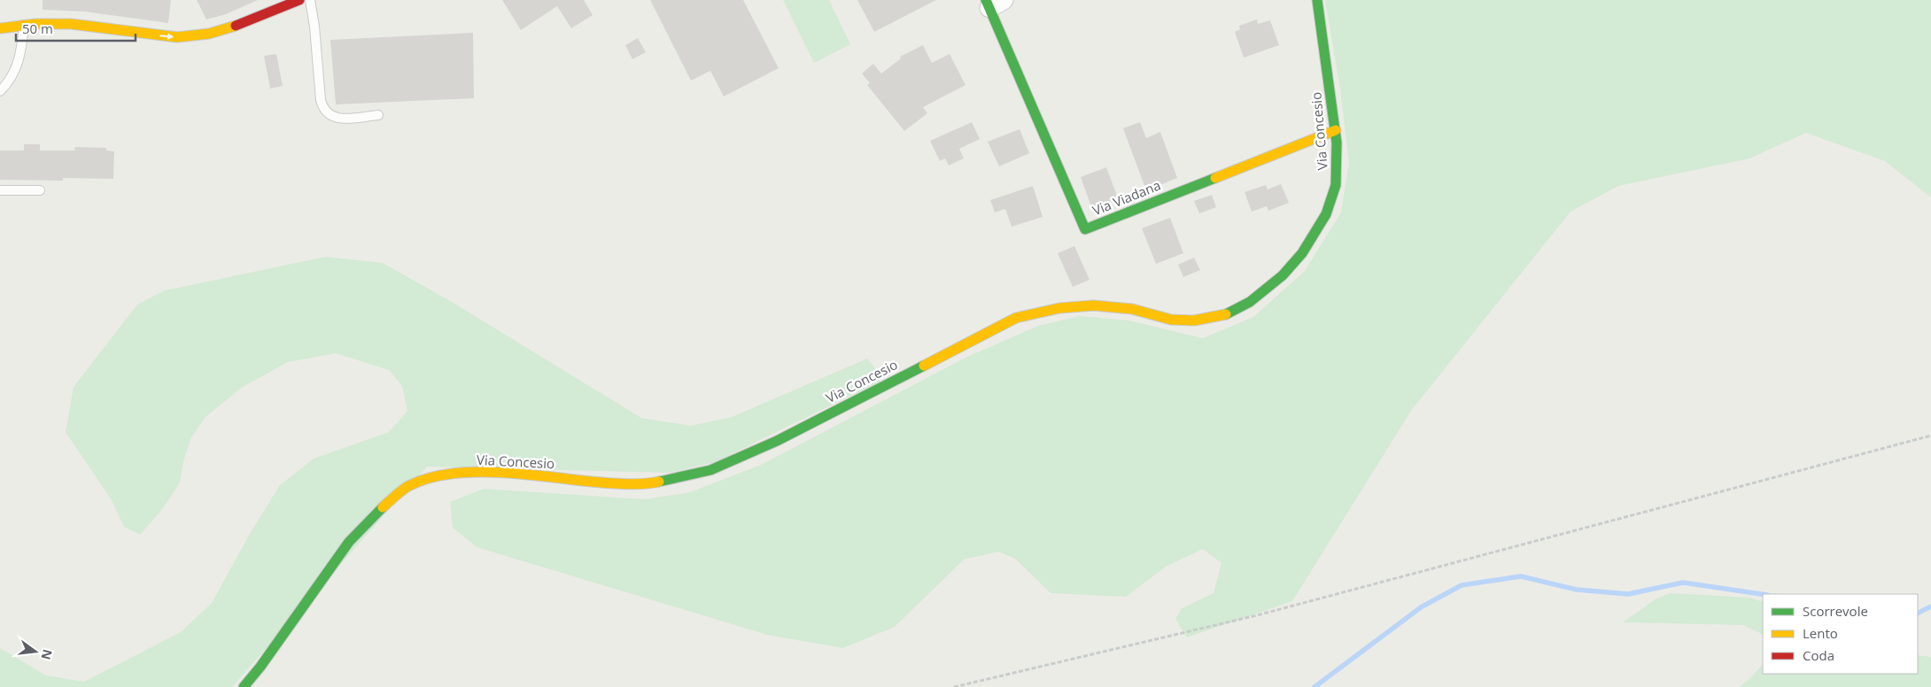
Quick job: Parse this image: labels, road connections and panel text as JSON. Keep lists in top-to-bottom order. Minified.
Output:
{"streets":{"street":["Via Concesio","Via Viadana"]},"crossings":[["Via Concesio","Via Viadana"]],"legend":["Scorrevole","Lento","Coda"],"scale_bar":"50 m","north":"right"}
